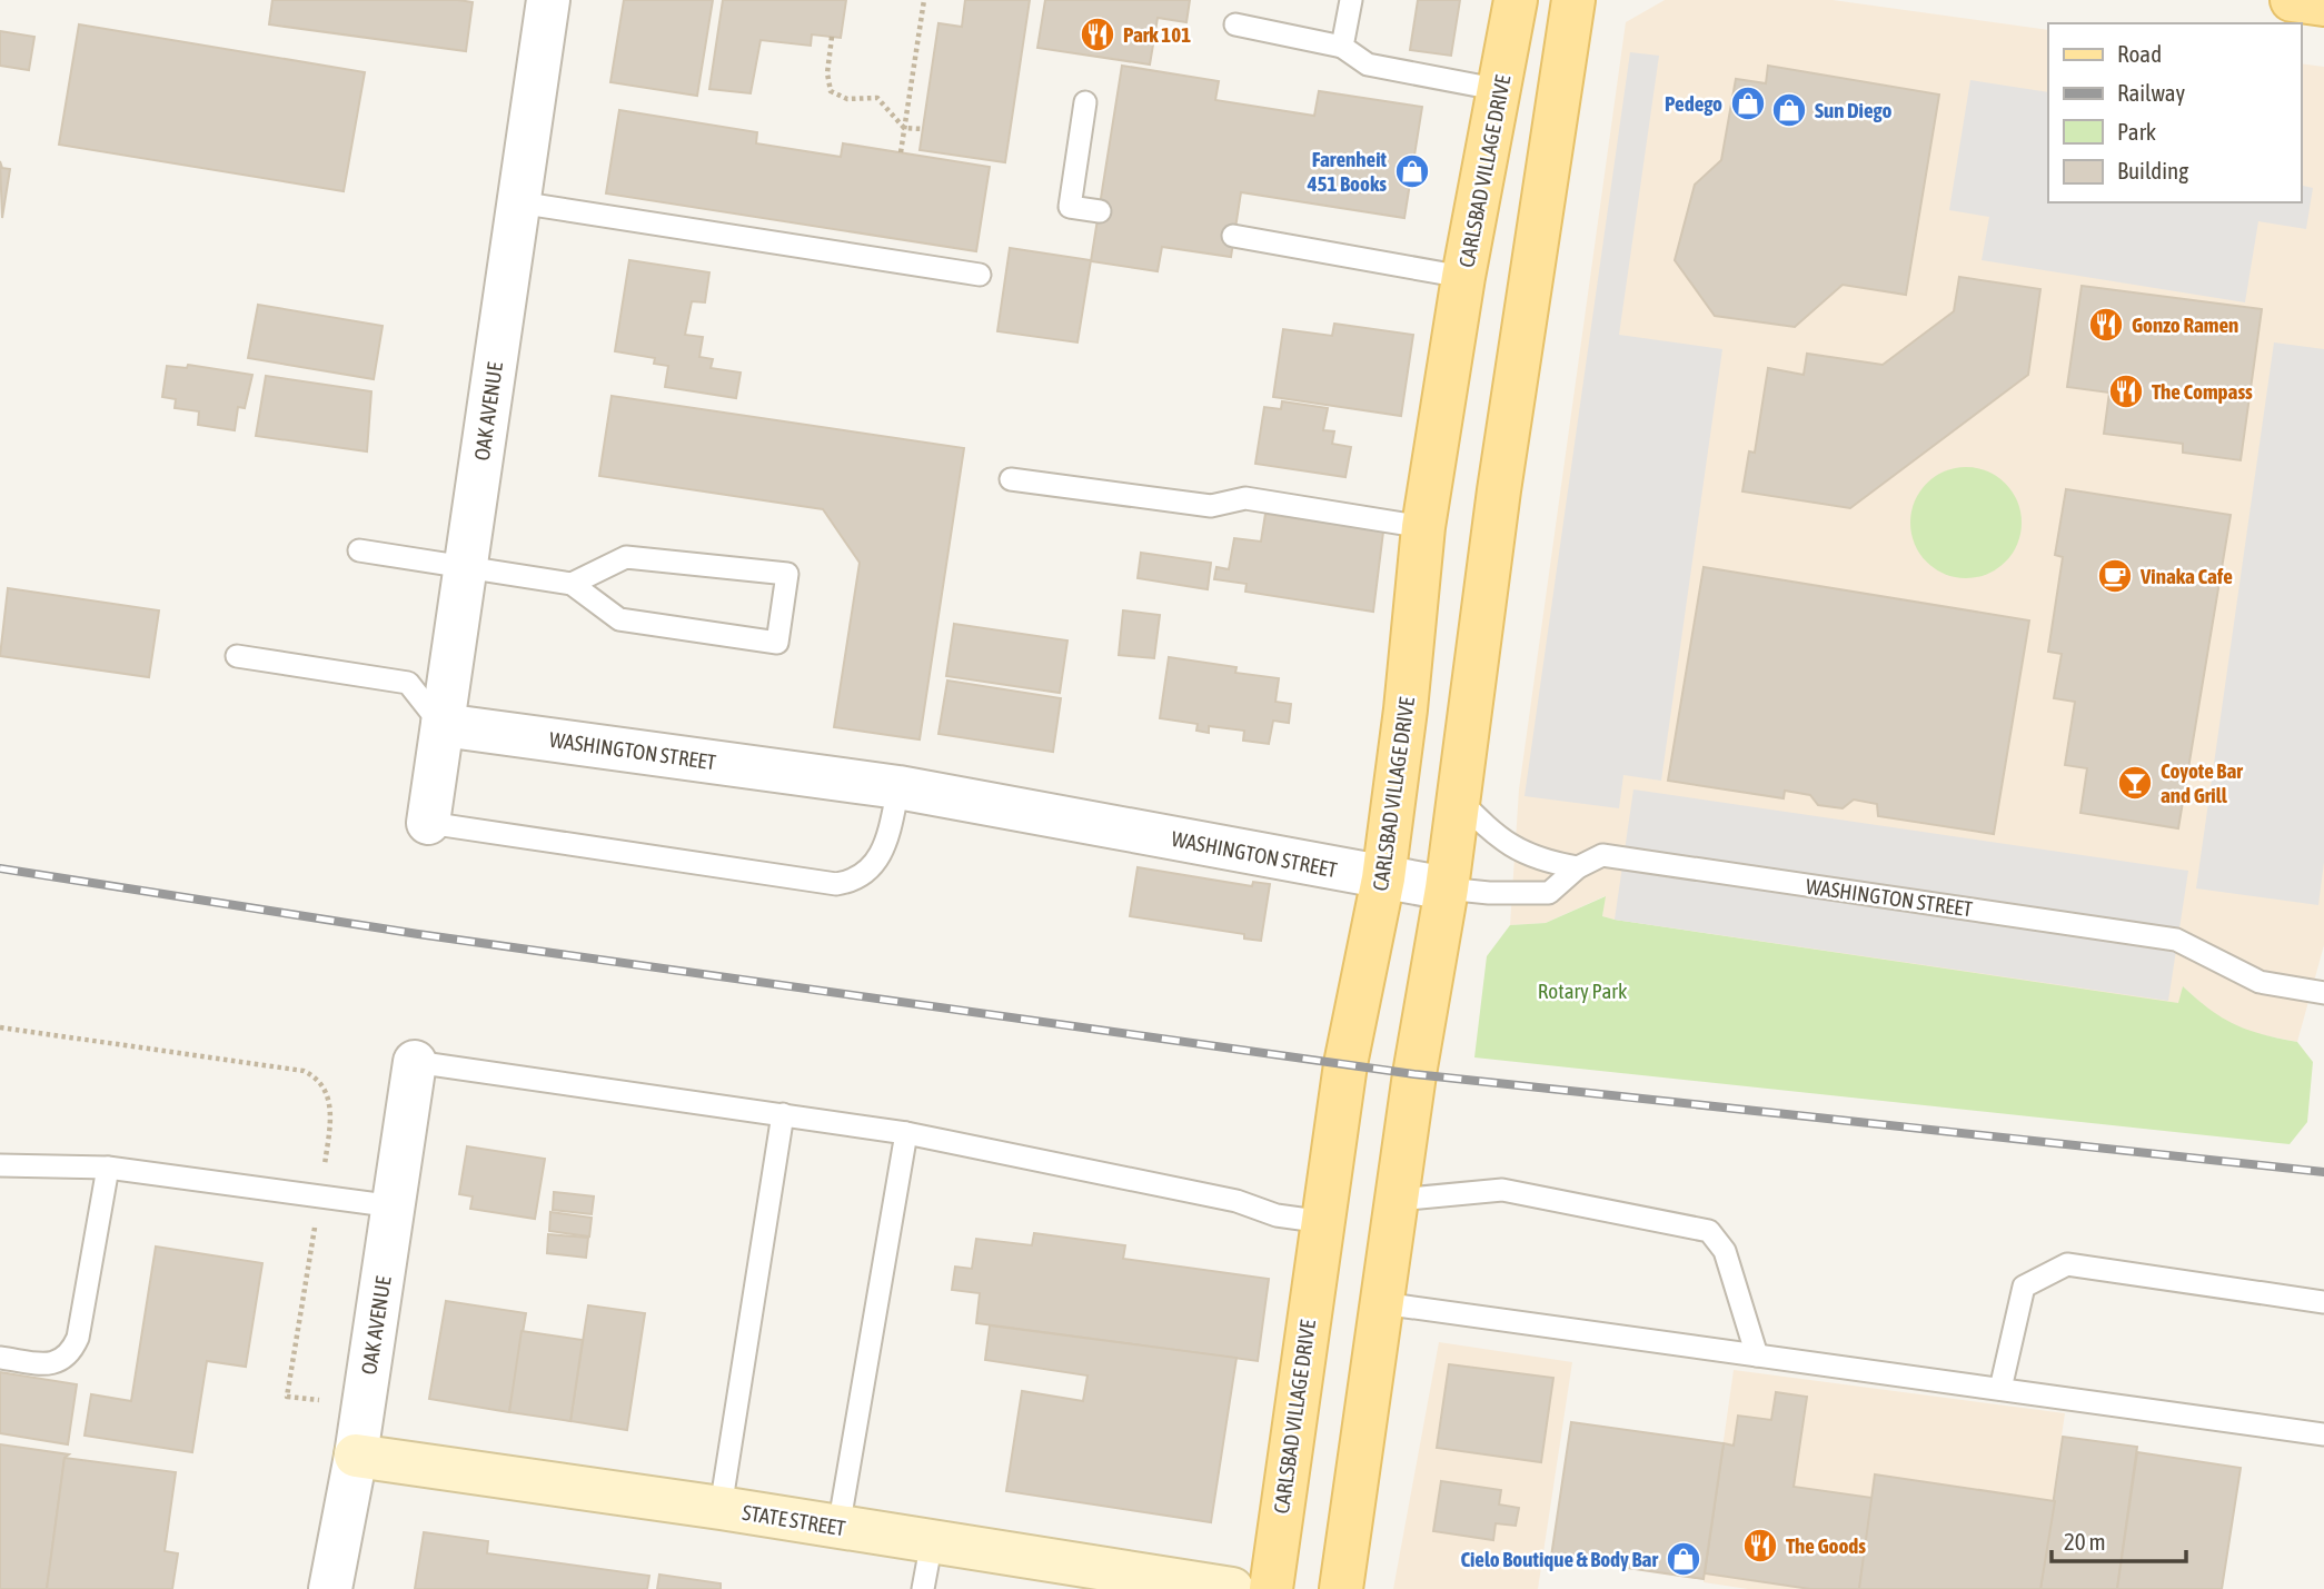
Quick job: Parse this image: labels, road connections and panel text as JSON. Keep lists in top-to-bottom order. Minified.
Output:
{"streets":{"main road":["CARLSBAD VILLAGE DRIVE"],"street":["OAK AVENUE","WASHINGTON STREET","STATE STREET"]},"crossings":[["CARLSBAD VILLAGE DRIVE","WASHINGTON STREET"],["OAK AVENUE","WASHINGTON STREET"],["OAK AVENUE","STATE STREET"]],"parks":["Rotary Park"],"places":{"restaurant":["Park 101","Gonzo Ramen","The Compass","The Goods"],"shop":["Pedego","Sun Diego","Farenheit 451 Books","Cielo Boutique & Body Bar"],"cafe":["Vinaka Cafe"],"bar":["Coyote Bar and Grill"]},"legend":["Road","Railway","Park","Building"],"scale_bar":"20 m"}
